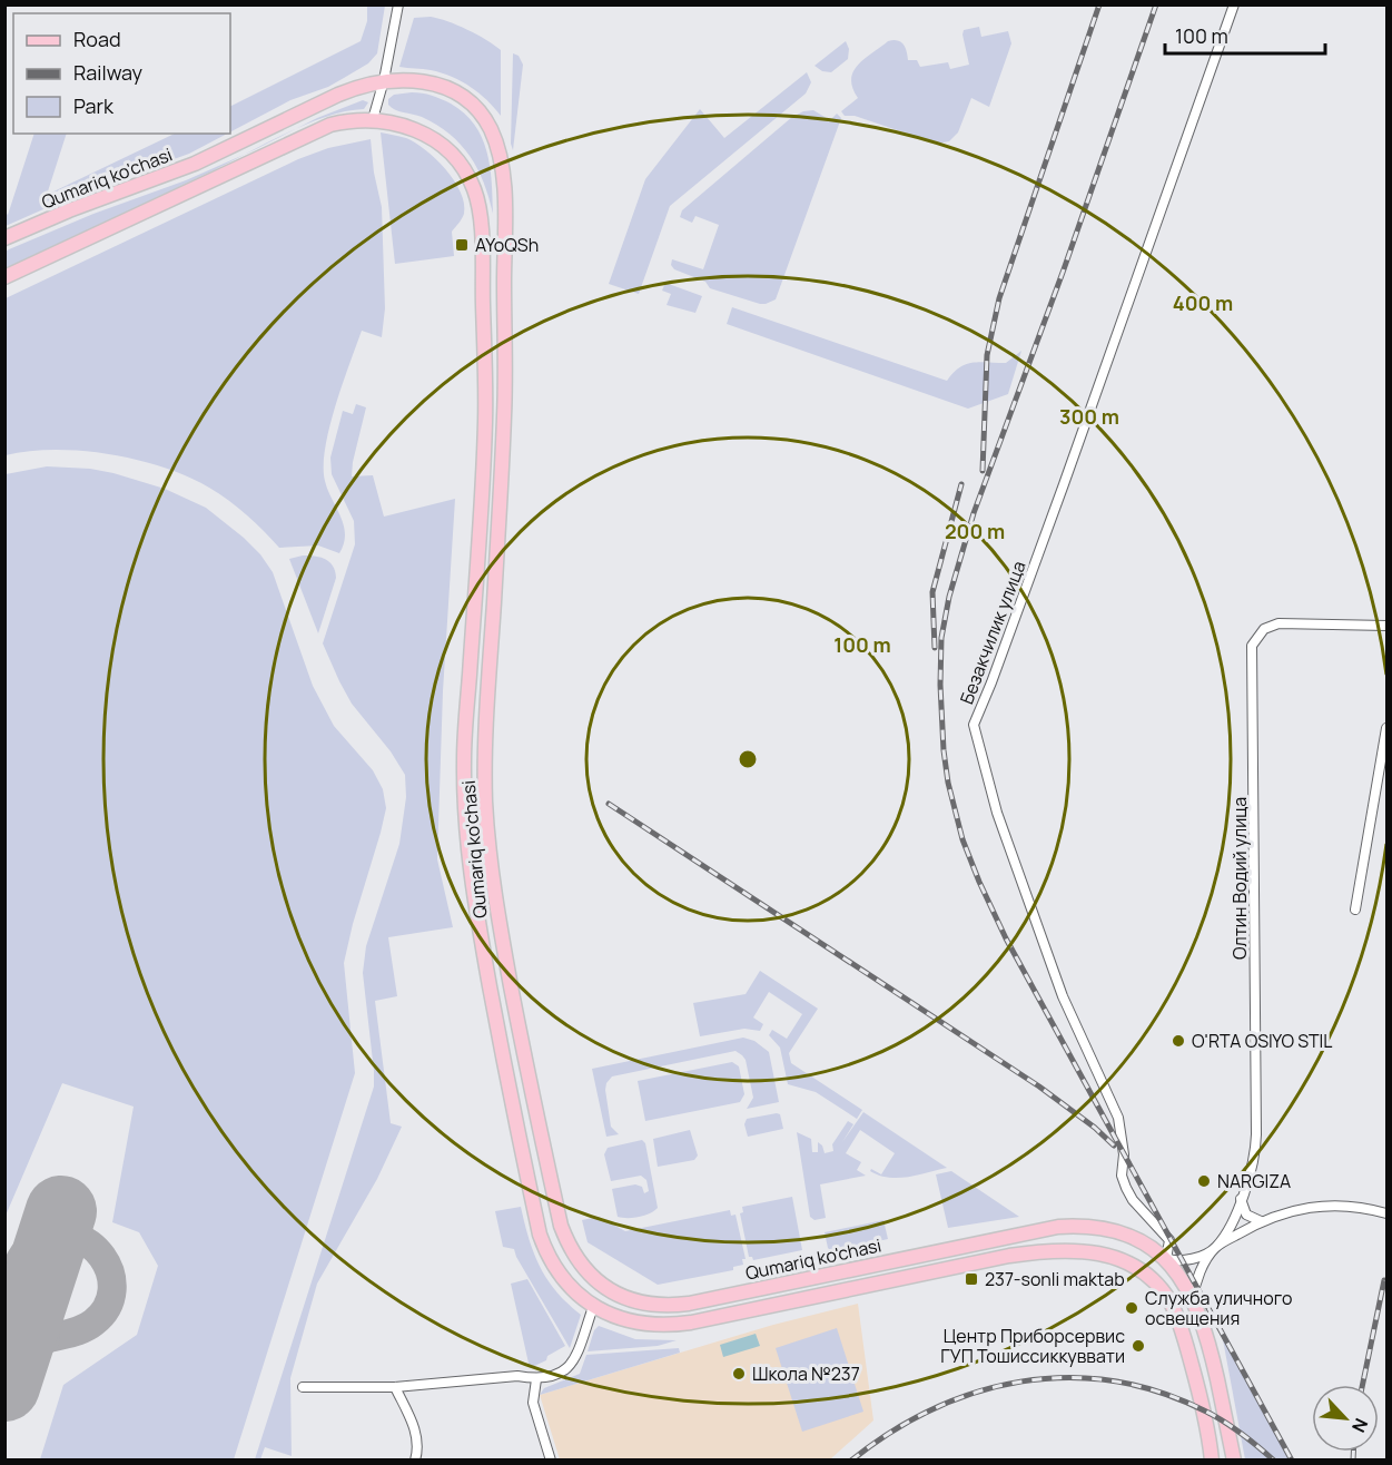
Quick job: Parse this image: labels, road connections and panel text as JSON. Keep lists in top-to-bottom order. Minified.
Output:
{"streets":{"main road":["Qumariq ko'chasi"],"street":["Безакчилик улица","Олтин Водий улица"]},"crossings":[["Qumariq ko'chasi","Безакчилик улица"],["Qumariq ko'chasi","Олтин Водий улица"]],"places":{"transit":["AYoQSh","237-sonli maktab"],"other":["O'RTA OSIYO STIL","NARGIZA","Служба уличного освещения","Центр Приборсервис ГУП Тошиссиккуввати","Школа №237"]},"legend":["Road","Railway","Park"],"scale_bar":"100 m","north":"bottom right","rings":["400 m","300 m","200 m","100 m"]}
